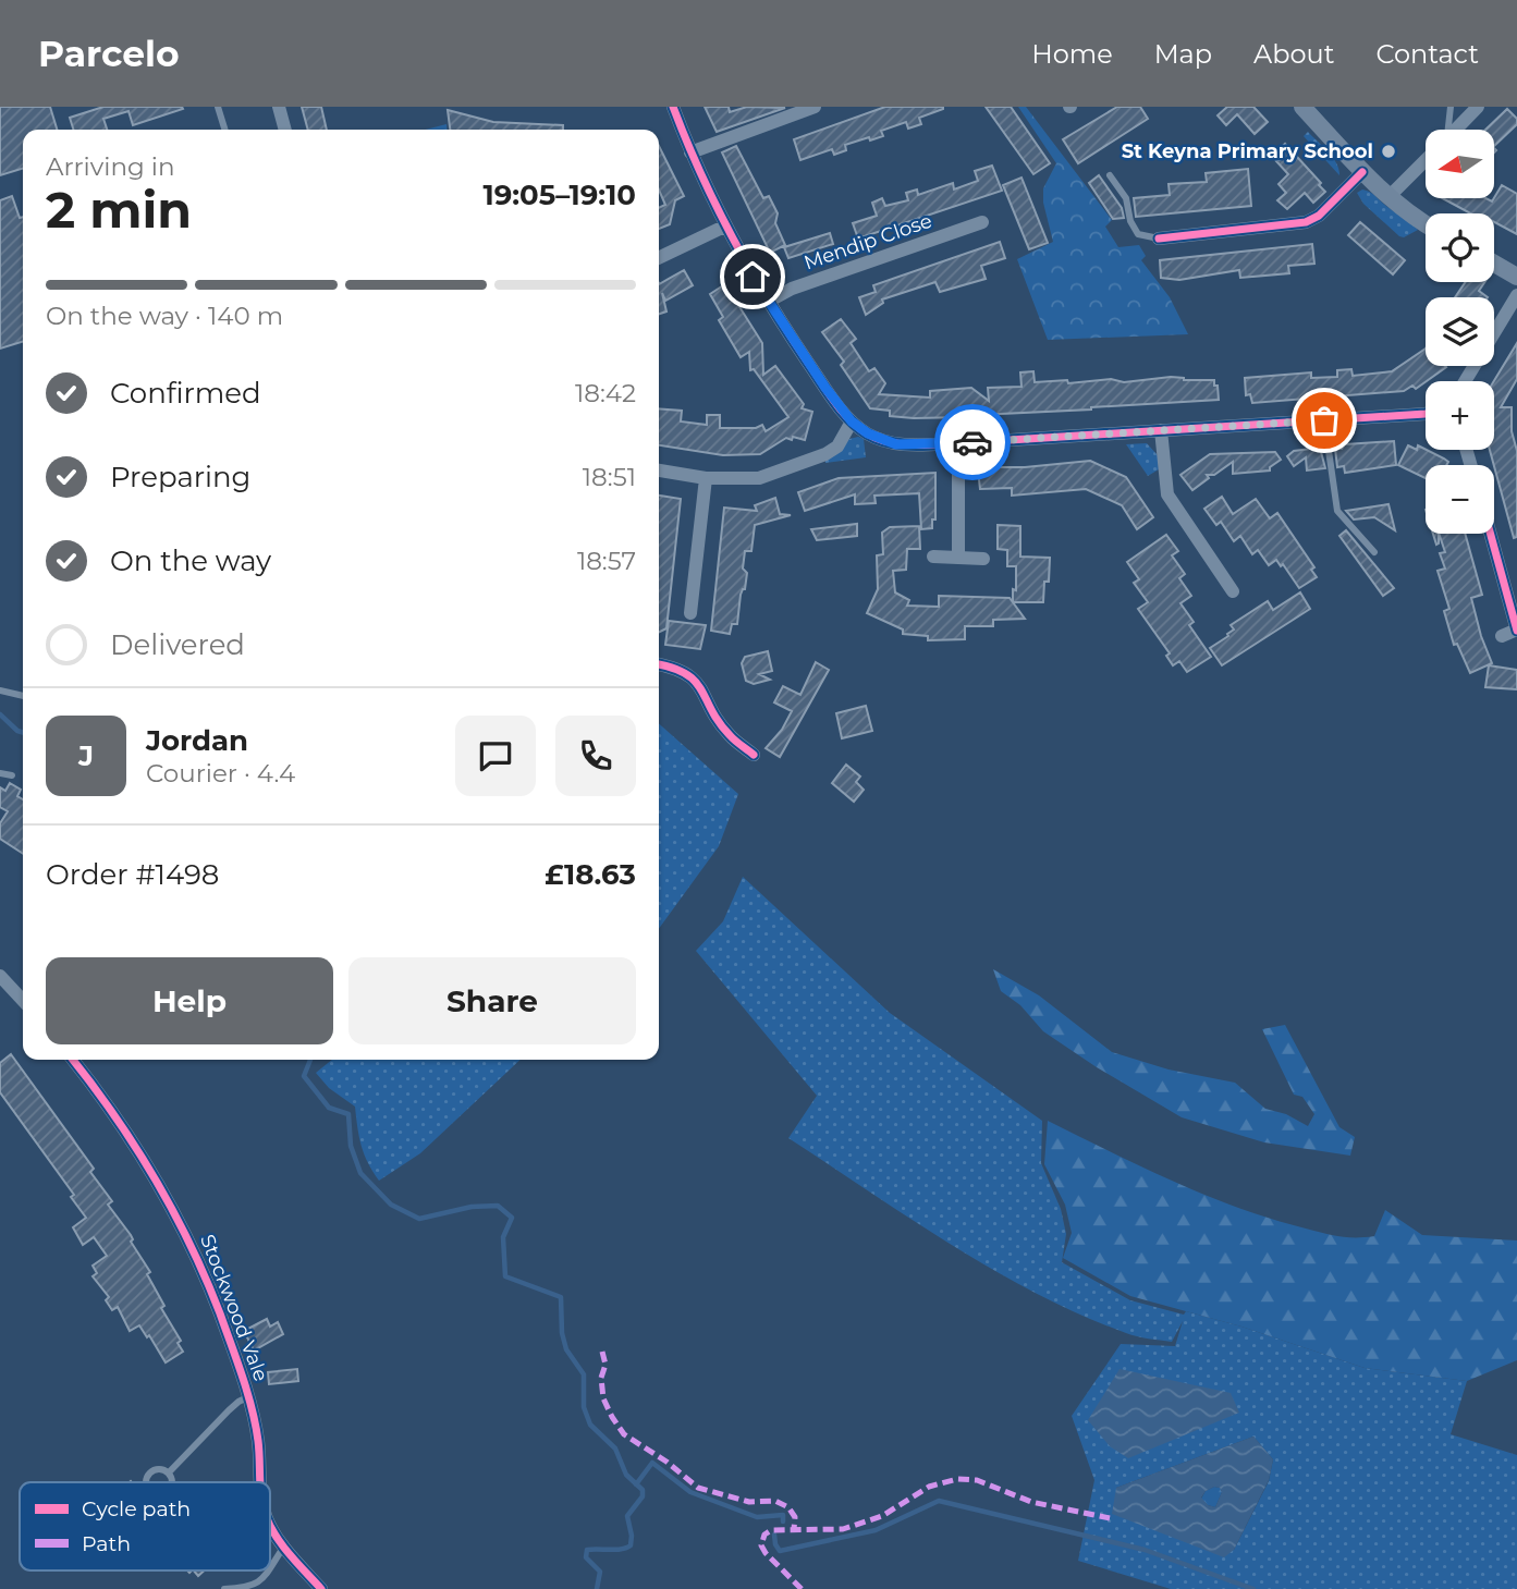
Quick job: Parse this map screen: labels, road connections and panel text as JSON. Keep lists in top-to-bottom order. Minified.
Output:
{"streets":{"street":["Mendip Close","Stockwood Vale"]},"places":["St Keyna Primary School"],"legend":["Cycle path","Path"],"north":"left","page":{"header":"Parcelo","nav":["Home","Map","About","Contact"],"map_buttons":["+","−"],"heading":["2 min","Arriving in","19:05–19:10"],"panel":["Jordan","Courier · 4.4","Order #1498","£18.63"],"bar":"On the way · 140 m","list":[["Confirmed","18:42"],["Preparing","18:51"],["On the way","18:57"],"Delivered"],"round":"J","buttons":["Help","Share"]}}
